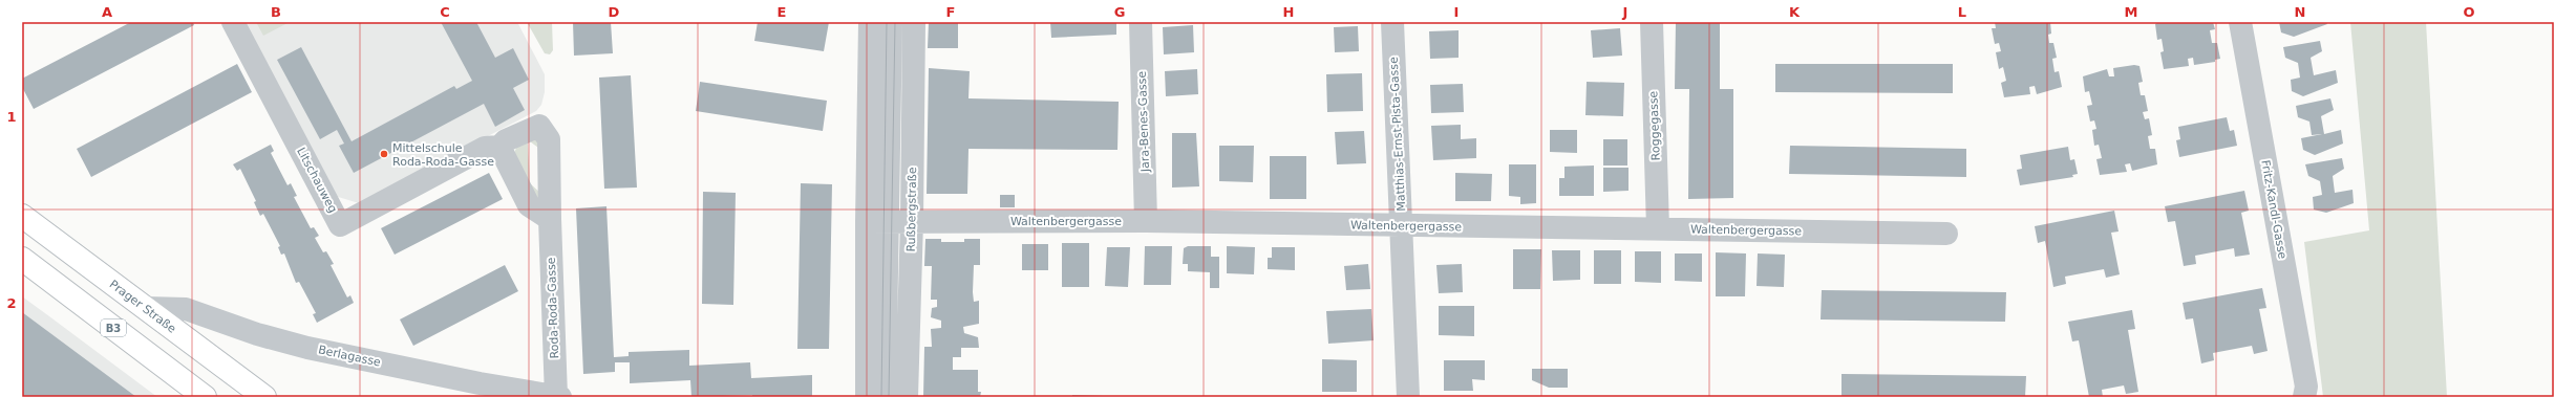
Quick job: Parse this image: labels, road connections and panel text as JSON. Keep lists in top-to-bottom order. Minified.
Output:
{"streets":{"main road":["Prager Straße","B3"],"street":["Jara-Benes-Gasse","Roggegasse","Matthias-Ernst-Pista-Gasse","Litschauweg","Rußbergstraße","Fritz-Kandl-Gasse","Waltenbergergasse","Roda-Roda-Gasse","Berlagasse"]},"crossings":[["Jara-Benes-Gasse","Waltenbergergasse"],["Roggegasse","Waltenbergergasse"],["Matthias-Ernst-Pista-Gasse","Waltenbergergasse"],["Litschauweg","Roda-Roda-Gasse"],["Rußbergstraße","Waltenbergergasse"],["Prager Straße","Berlagasse"],["Roda-Roda-Gasse","Berlagasse"]],"places":["Mittelschule Roda-Roda-Gasse"],"grid":{"columns":["A","B","C","D","E","F","G","H","I","J","K","L","M","N","O"],"rows":["1","2"]}}
